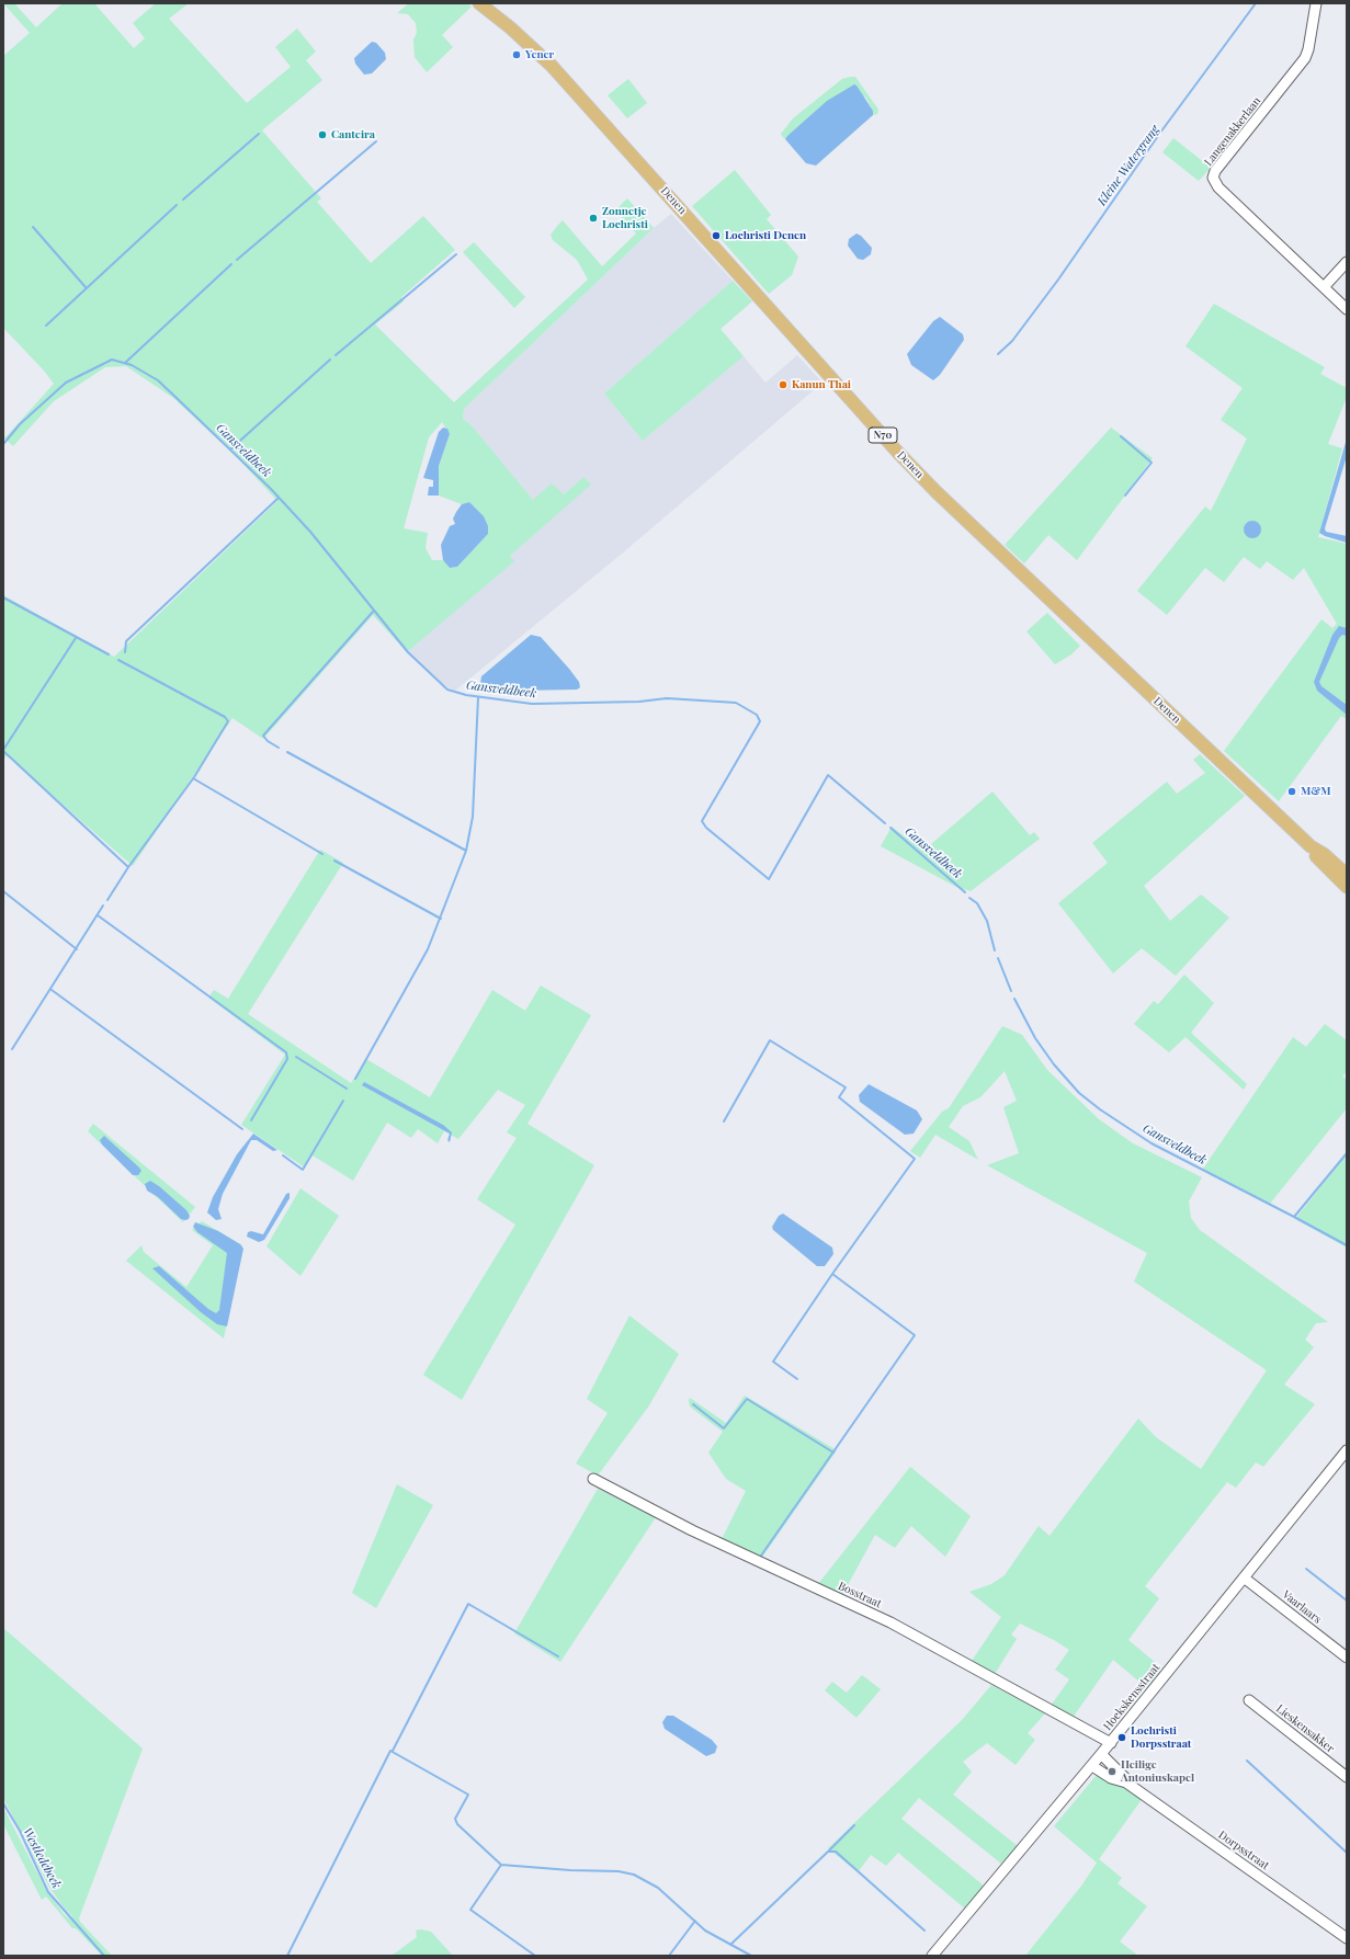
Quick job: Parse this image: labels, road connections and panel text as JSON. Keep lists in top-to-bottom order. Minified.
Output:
{"streets":{"main road":["Denen","N70"],"street":["Langenakkerlaan","Bosstraat","Vaarlaars","Hoekskensstraat","Lieskensakker","Dorpsstraat"]},"crossings":[["Bosstraat","Hoekskensstraat"],["Vaarlaars","Hoekskensstraat"],["Hoekskensstraat","Dorpsstraat"]],"water":["Kleine Watergrang","Gansveldbeek","Westledebeek"],"places":["Yener","Canteira","Zonnetje Lochristi","Lochristi Denen","Kanun Thai","M&M","Lochristi Dorpsstraat","Heilige Antoniuskapel"]}
